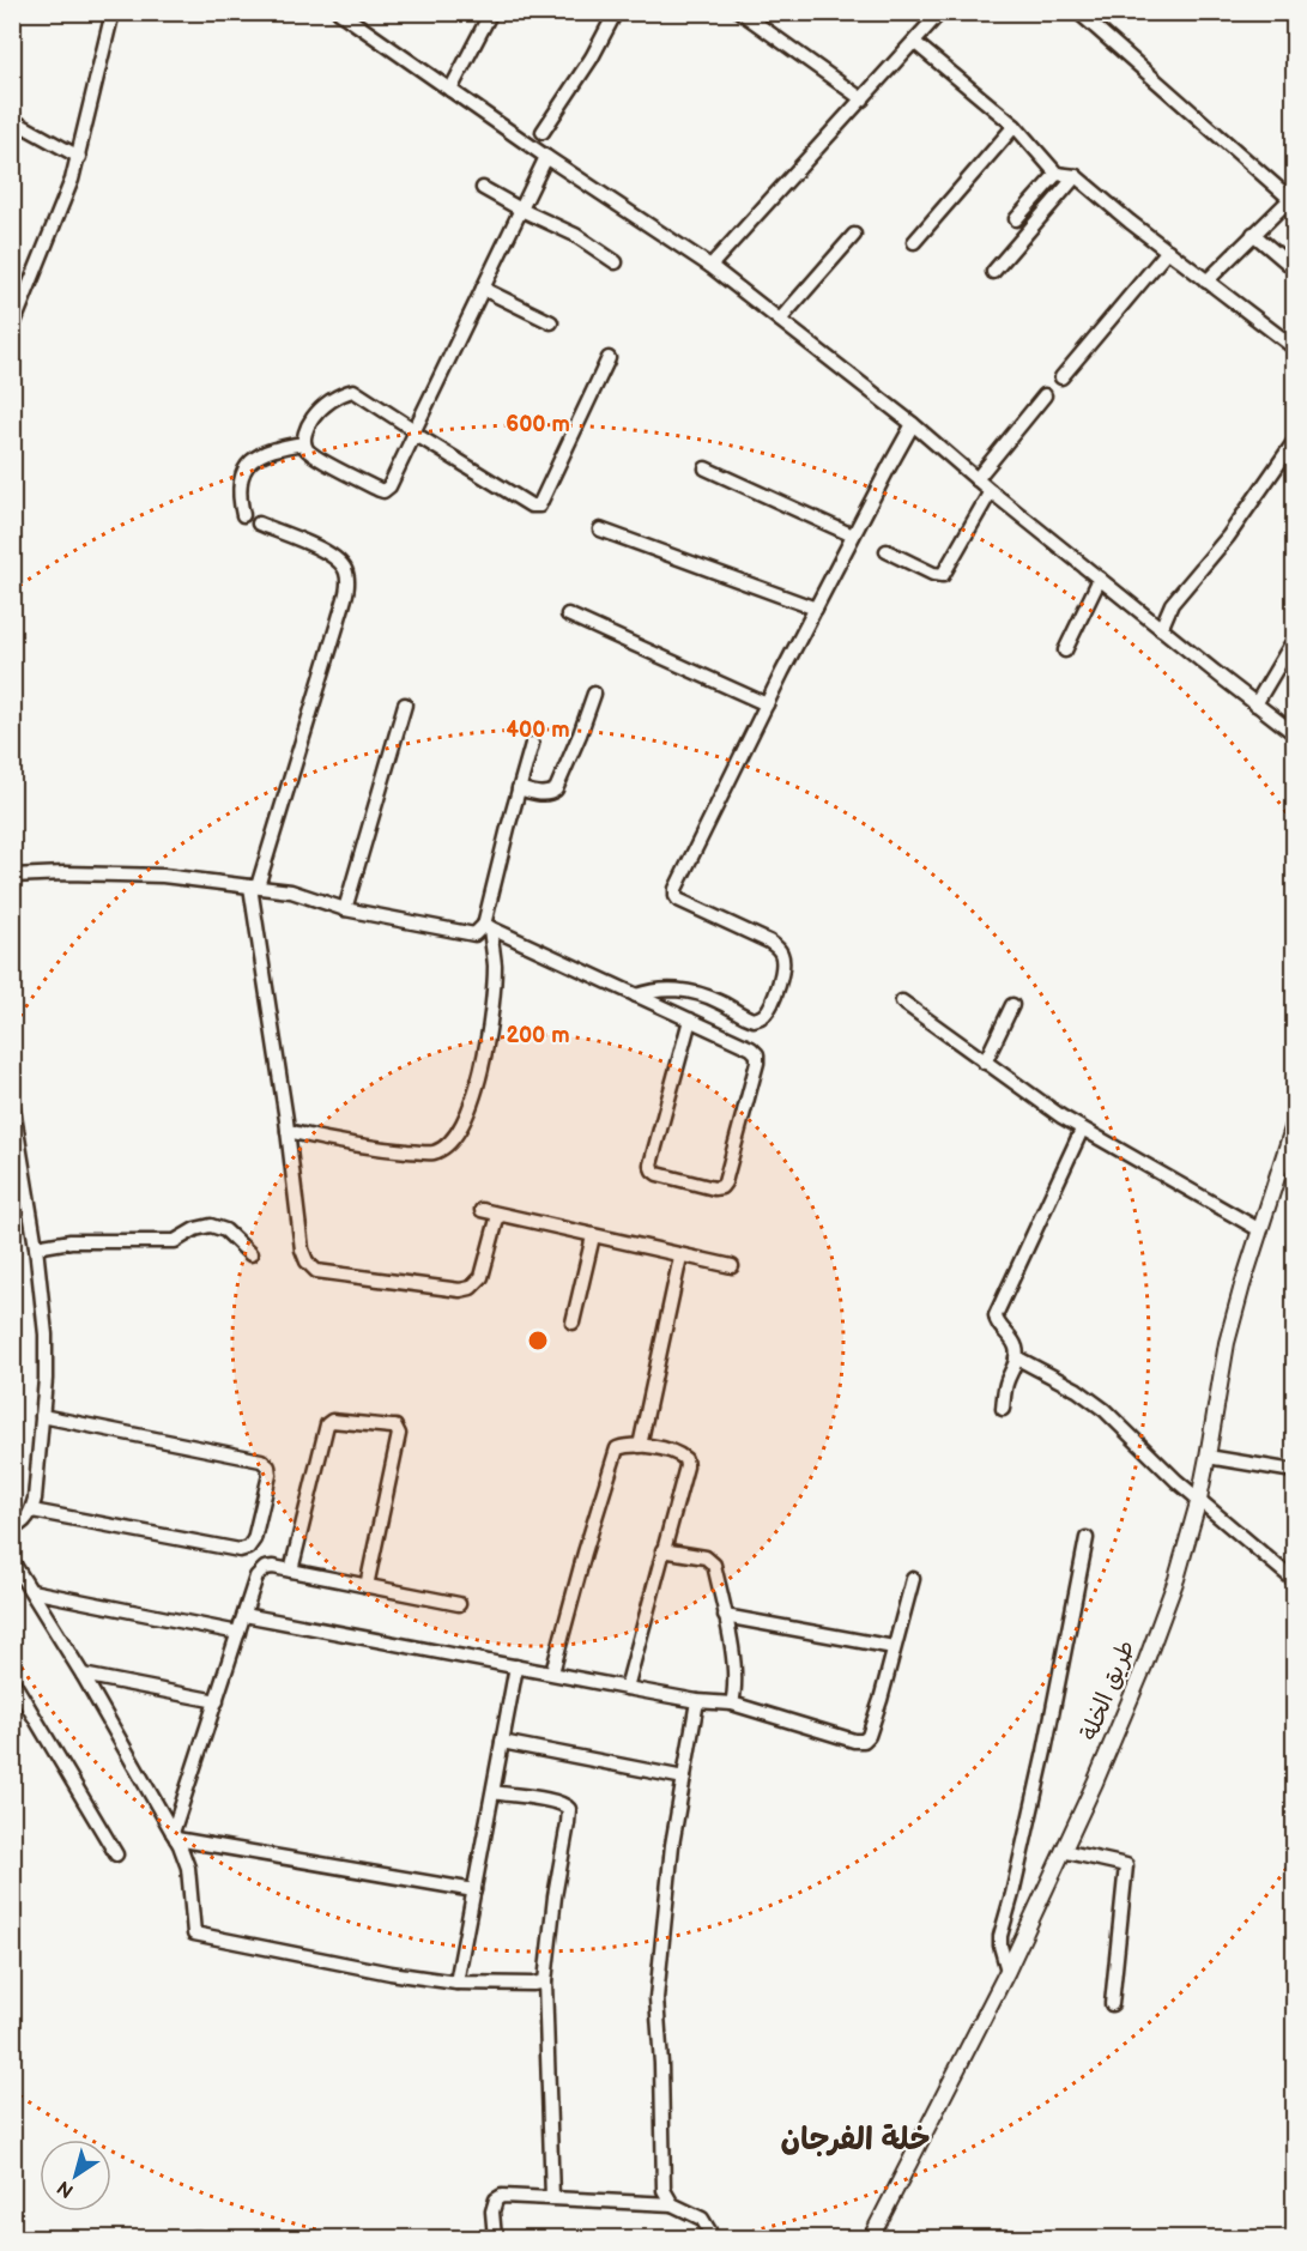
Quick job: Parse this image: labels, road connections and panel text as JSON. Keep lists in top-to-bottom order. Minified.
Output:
{"streets":{"street":["طريق الخلة"]},"districts":["خلة الفرجان"],"north":"bottom left","rings":["600 m","400 m","200 m"]}
